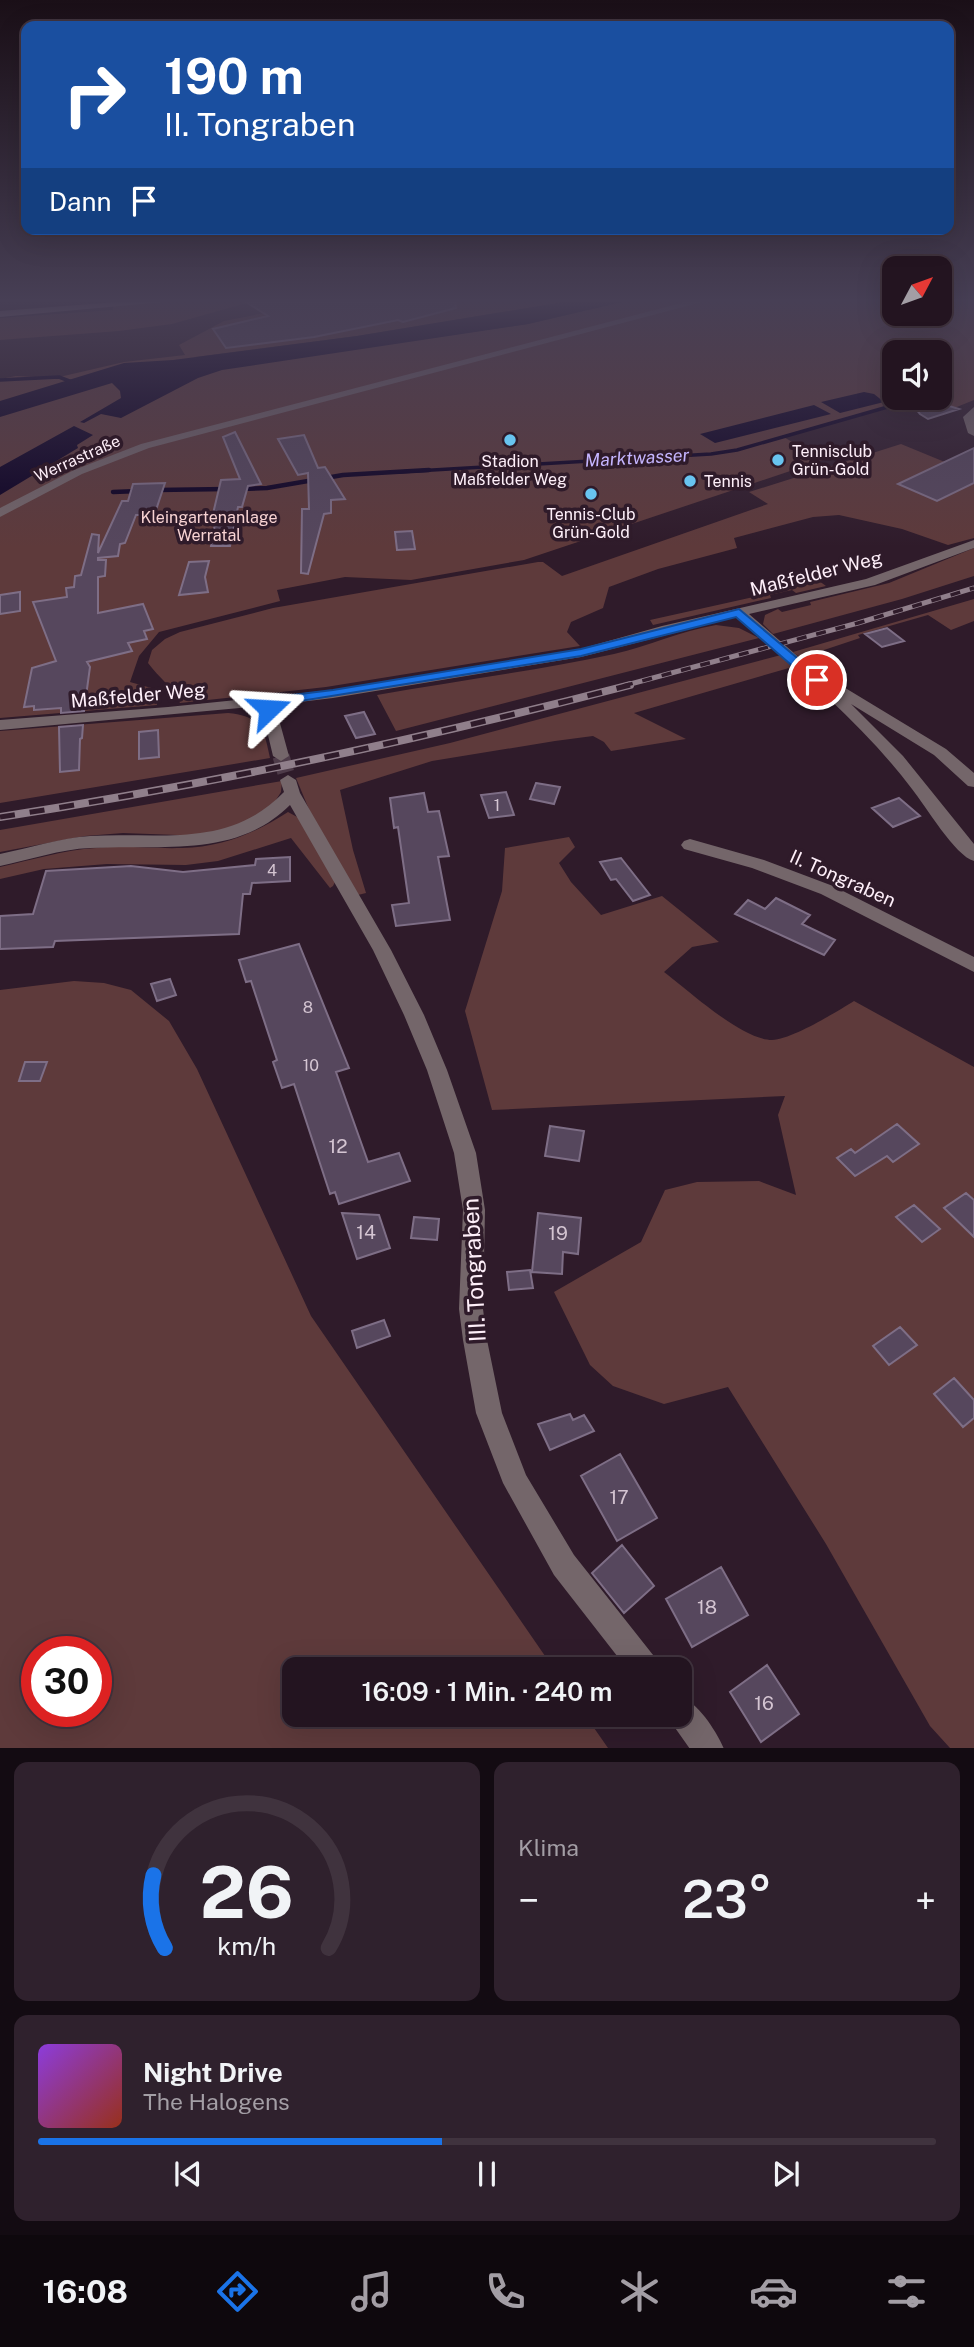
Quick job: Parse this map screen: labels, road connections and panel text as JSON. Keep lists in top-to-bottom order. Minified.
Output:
{"streets":{"street":["Werrastraße","Maßfelder Weg","II. Tongraben","III. Tongraben"]},"water":["Marktwasser"],"parks":["Kleingartenanlage Werratal"],"places":["Stadion Maßfelder Weg","Tennisclub Grün-Gold","Tennis","Tennis-Club Grün-Gold"],"house_numbers":["1","4","8","10","12","14","19","17","18","16"],"north":"top right","page":{"turn":["190 m","II. Tongraben"],"then":"Dann","limit":"30","trip":"16:09 · 1 Min. · 240 m","tile":"Klima","heat":["−","23°","+"],"song":["Night Drive","The Halogens"],"tabs":"16:08","gauge":["26","km/h"]}}
